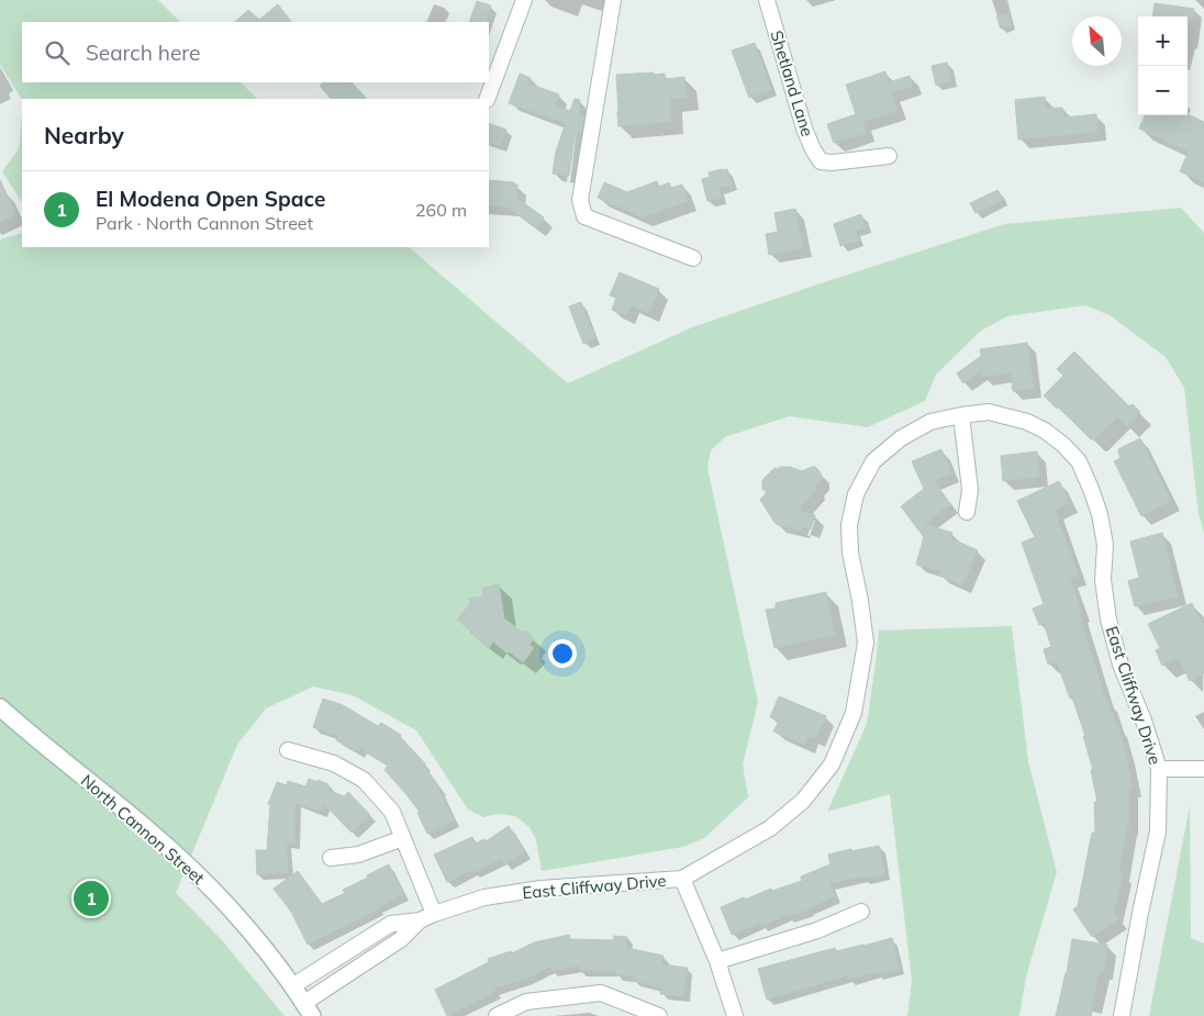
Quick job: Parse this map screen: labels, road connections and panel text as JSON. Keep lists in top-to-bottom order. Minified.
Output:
{"streets":{"main road":["North Cannon Street"],"street":["Shetland Lane","East Cliffway Drive"]},"crossings":[["East Cliffway Drive","North Cannon Street"]],"north":"top left","page":{"map_buttons":["+","−"],"search":"Search here","heading":"Nearby","list":[{"mark":"1","name":"El Modena Open Space","note":"Park · North Cannon Street","value":"260 m"}],"pins":"1"}}
